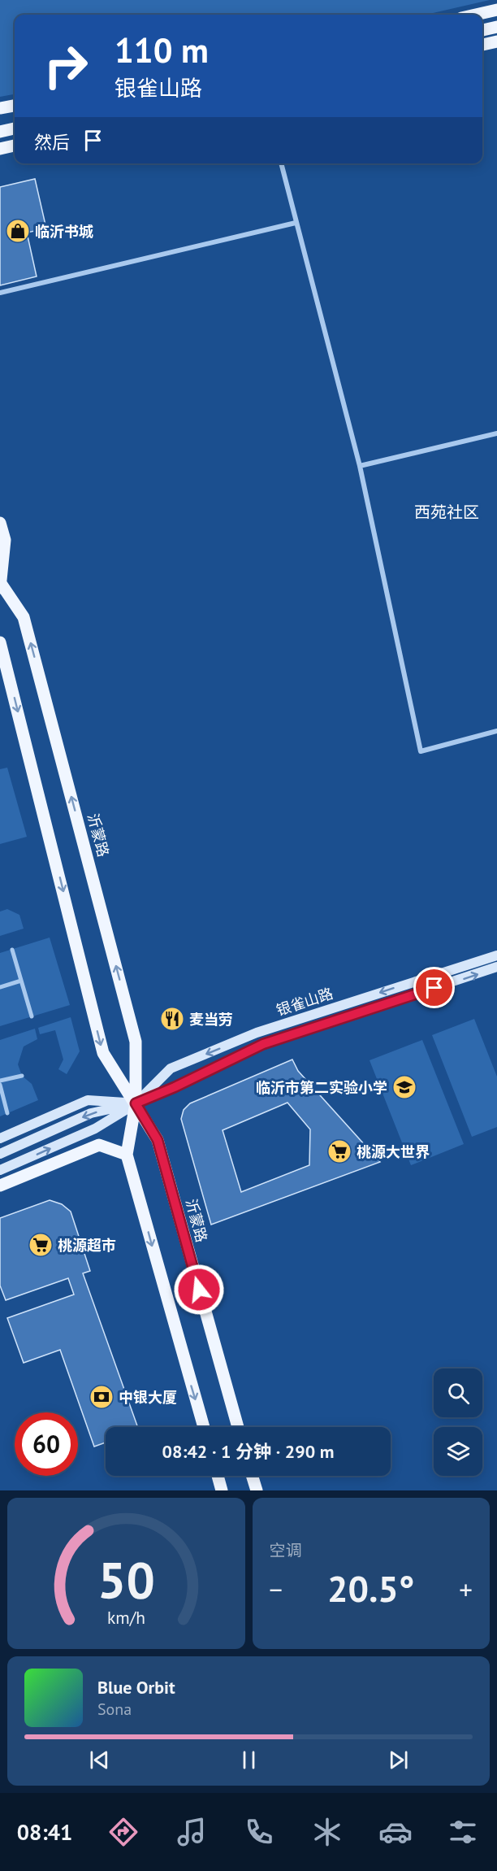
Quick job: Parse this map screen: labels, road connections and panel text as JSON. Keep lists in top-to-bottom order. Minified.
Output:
{"streets":{"main road":["沂蒙路","银雀山路"]},"crossings":[["沂蒙路","银雀山路"]],"districts":["西苑社区"],"places":{"shop":["临沂书城"],"restaurant":["麦当劳"],"school or university":["临沂市第二实验小学"],"supermarket":["桃源大世界","桃源超市"],"bank":["中银大厦"]},"page":{"turn":["110 m","银雀山路"],"then":"然后","limit":"60","trip":"08:42 · 1 分钟 · 290 m","tile":"空调","heat":["−","20.5°","+"],"song":["Blue Orbit","Sona"],"tabs":"08:41","gauge":["50","km/h"]}}
